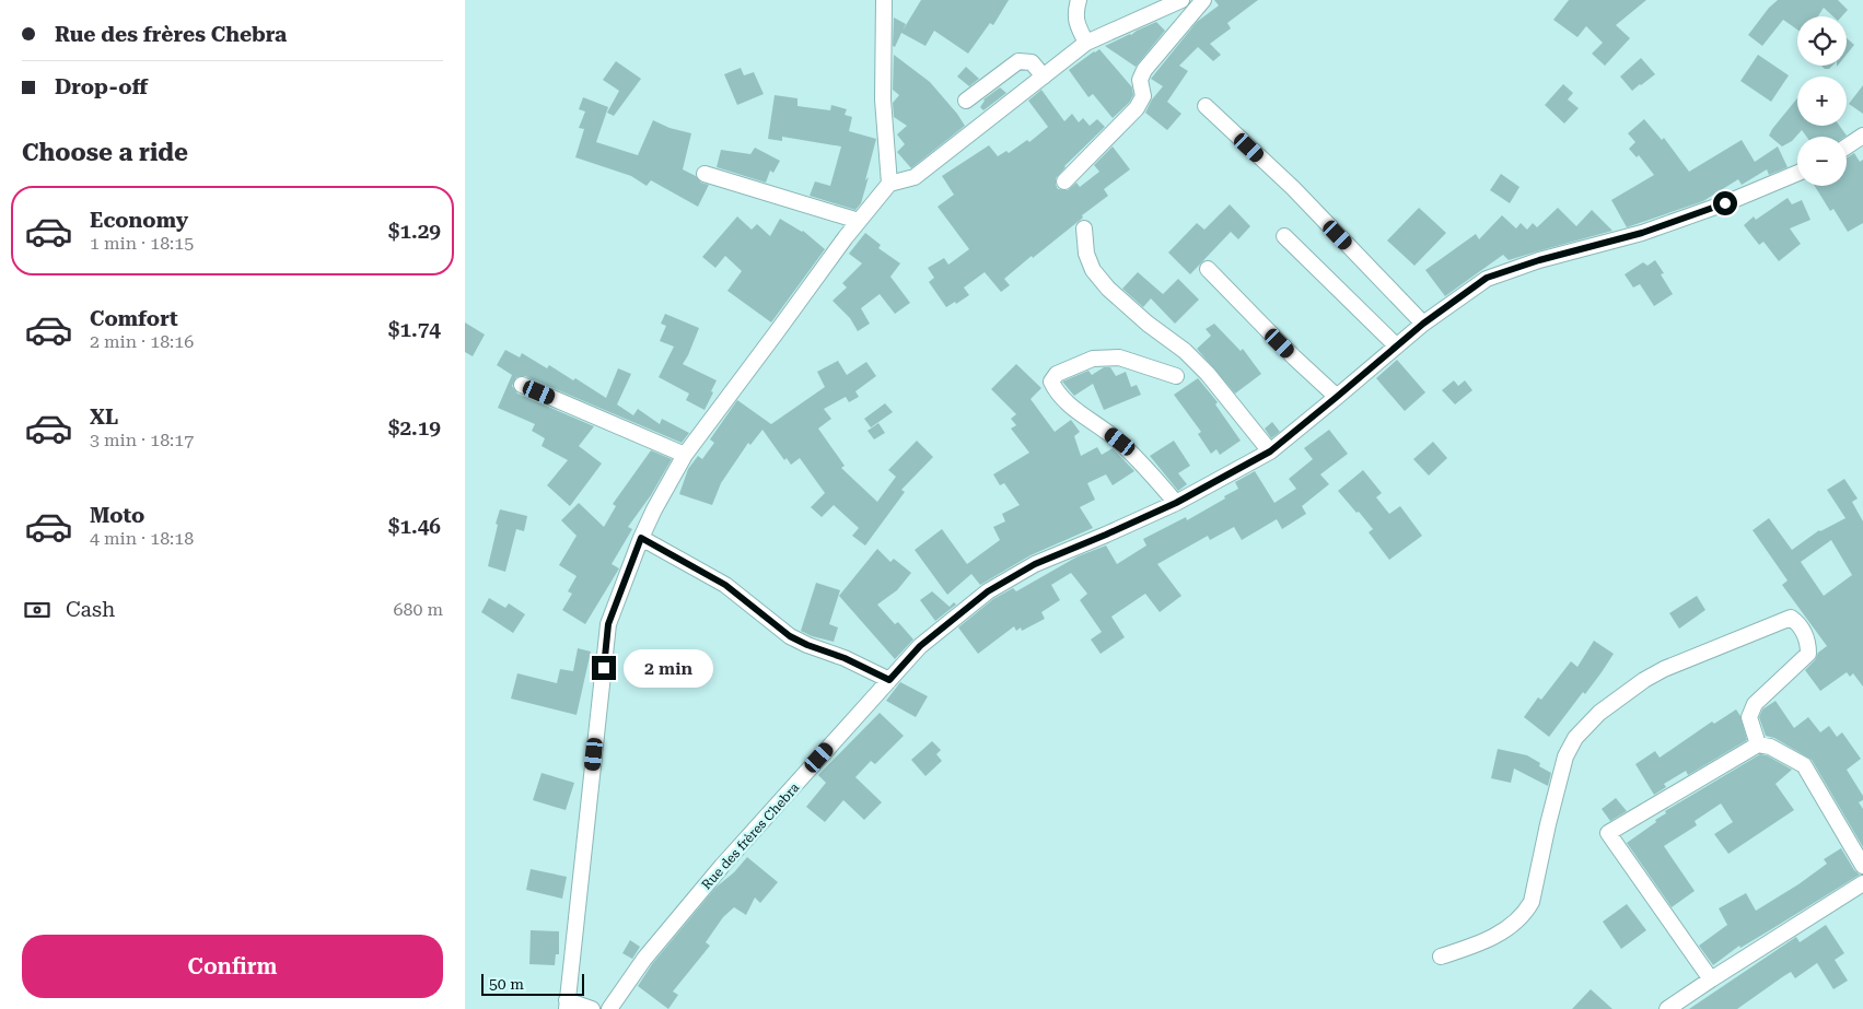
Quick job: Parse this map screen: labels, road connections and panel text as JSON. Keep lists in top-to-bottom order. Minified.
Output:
{"streets":{"street":["Rue des frères Chebra"]},"scale_bar":"50 m","page":{"banner":["Rue des frères Chebra","Drop-off"],"map_buttons":["+","−"],"heading":"Choose a ride","list":[{"name":"Economy","note":"1 min · 18:15","value":"$1.29"},{"name":"Comfort","note":"2 min · 18:16","value":"$1.74"},{"name":"XL","note":"3 min · 18:17","value":"$2.19"},{"name":"Moto","note":"4 min · 18:18","value":"$1.46"}],"pay":["Cash","680 m"],"bubble":"2 min","buttons":"Confirm","scale":"50 m"}}
